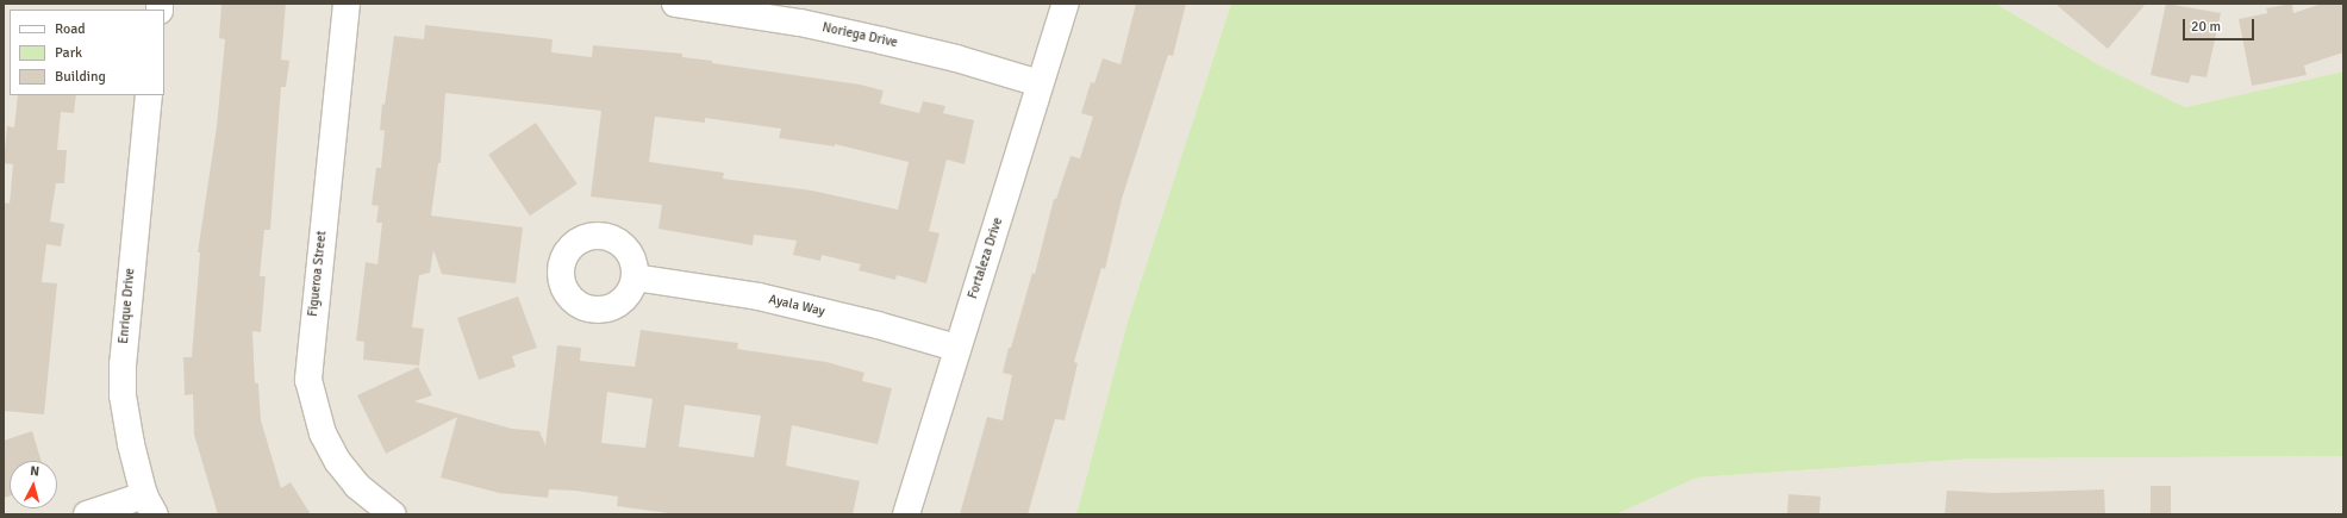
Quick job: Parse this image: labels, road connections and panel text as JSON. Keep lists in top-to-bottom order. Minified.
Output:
{"streets":{"street":["Noriega Drive","Fortaleza Drive","Figueroa Street","Enrique Drive","Ayala Way"]},"crossings":[["Noriega Drive","Fortaleza Drive"],["Fortaleza Drive","Ayala Way"]],"legend":["Road","Park","Building"],"scale_bar":"20 m","north":"top"}
